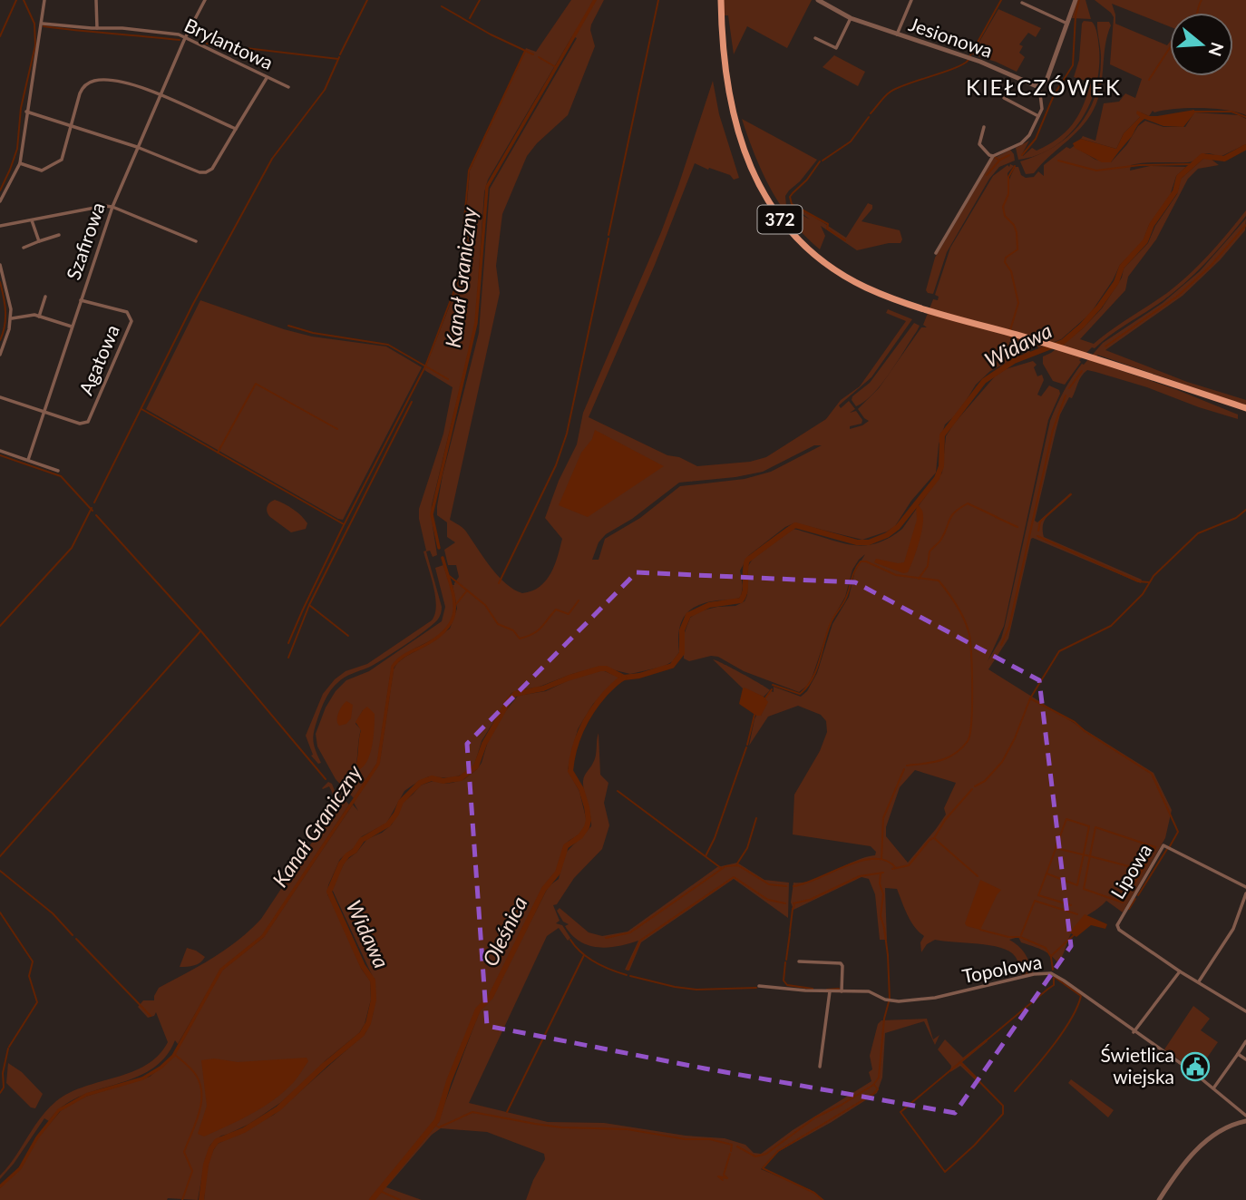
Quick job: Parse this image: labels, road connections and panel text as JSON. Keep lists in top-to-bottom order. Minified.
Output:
{"streets":{"main road":["372"],"street":["Jesionowa","Brylantowa","Szafirowa","Agatowa","Lipowa","Topolowa"]},"crossings":[["Brylantowa","Szafirowa"],["Szafirowa","Agatowa"]],"districts":["KIEŁCZÓWEK"],"water":["Kanał Graniczny","Widawa","Oleśnica"],"places":{"public building":["Świetlica wiejska"]},"north":"right"}
